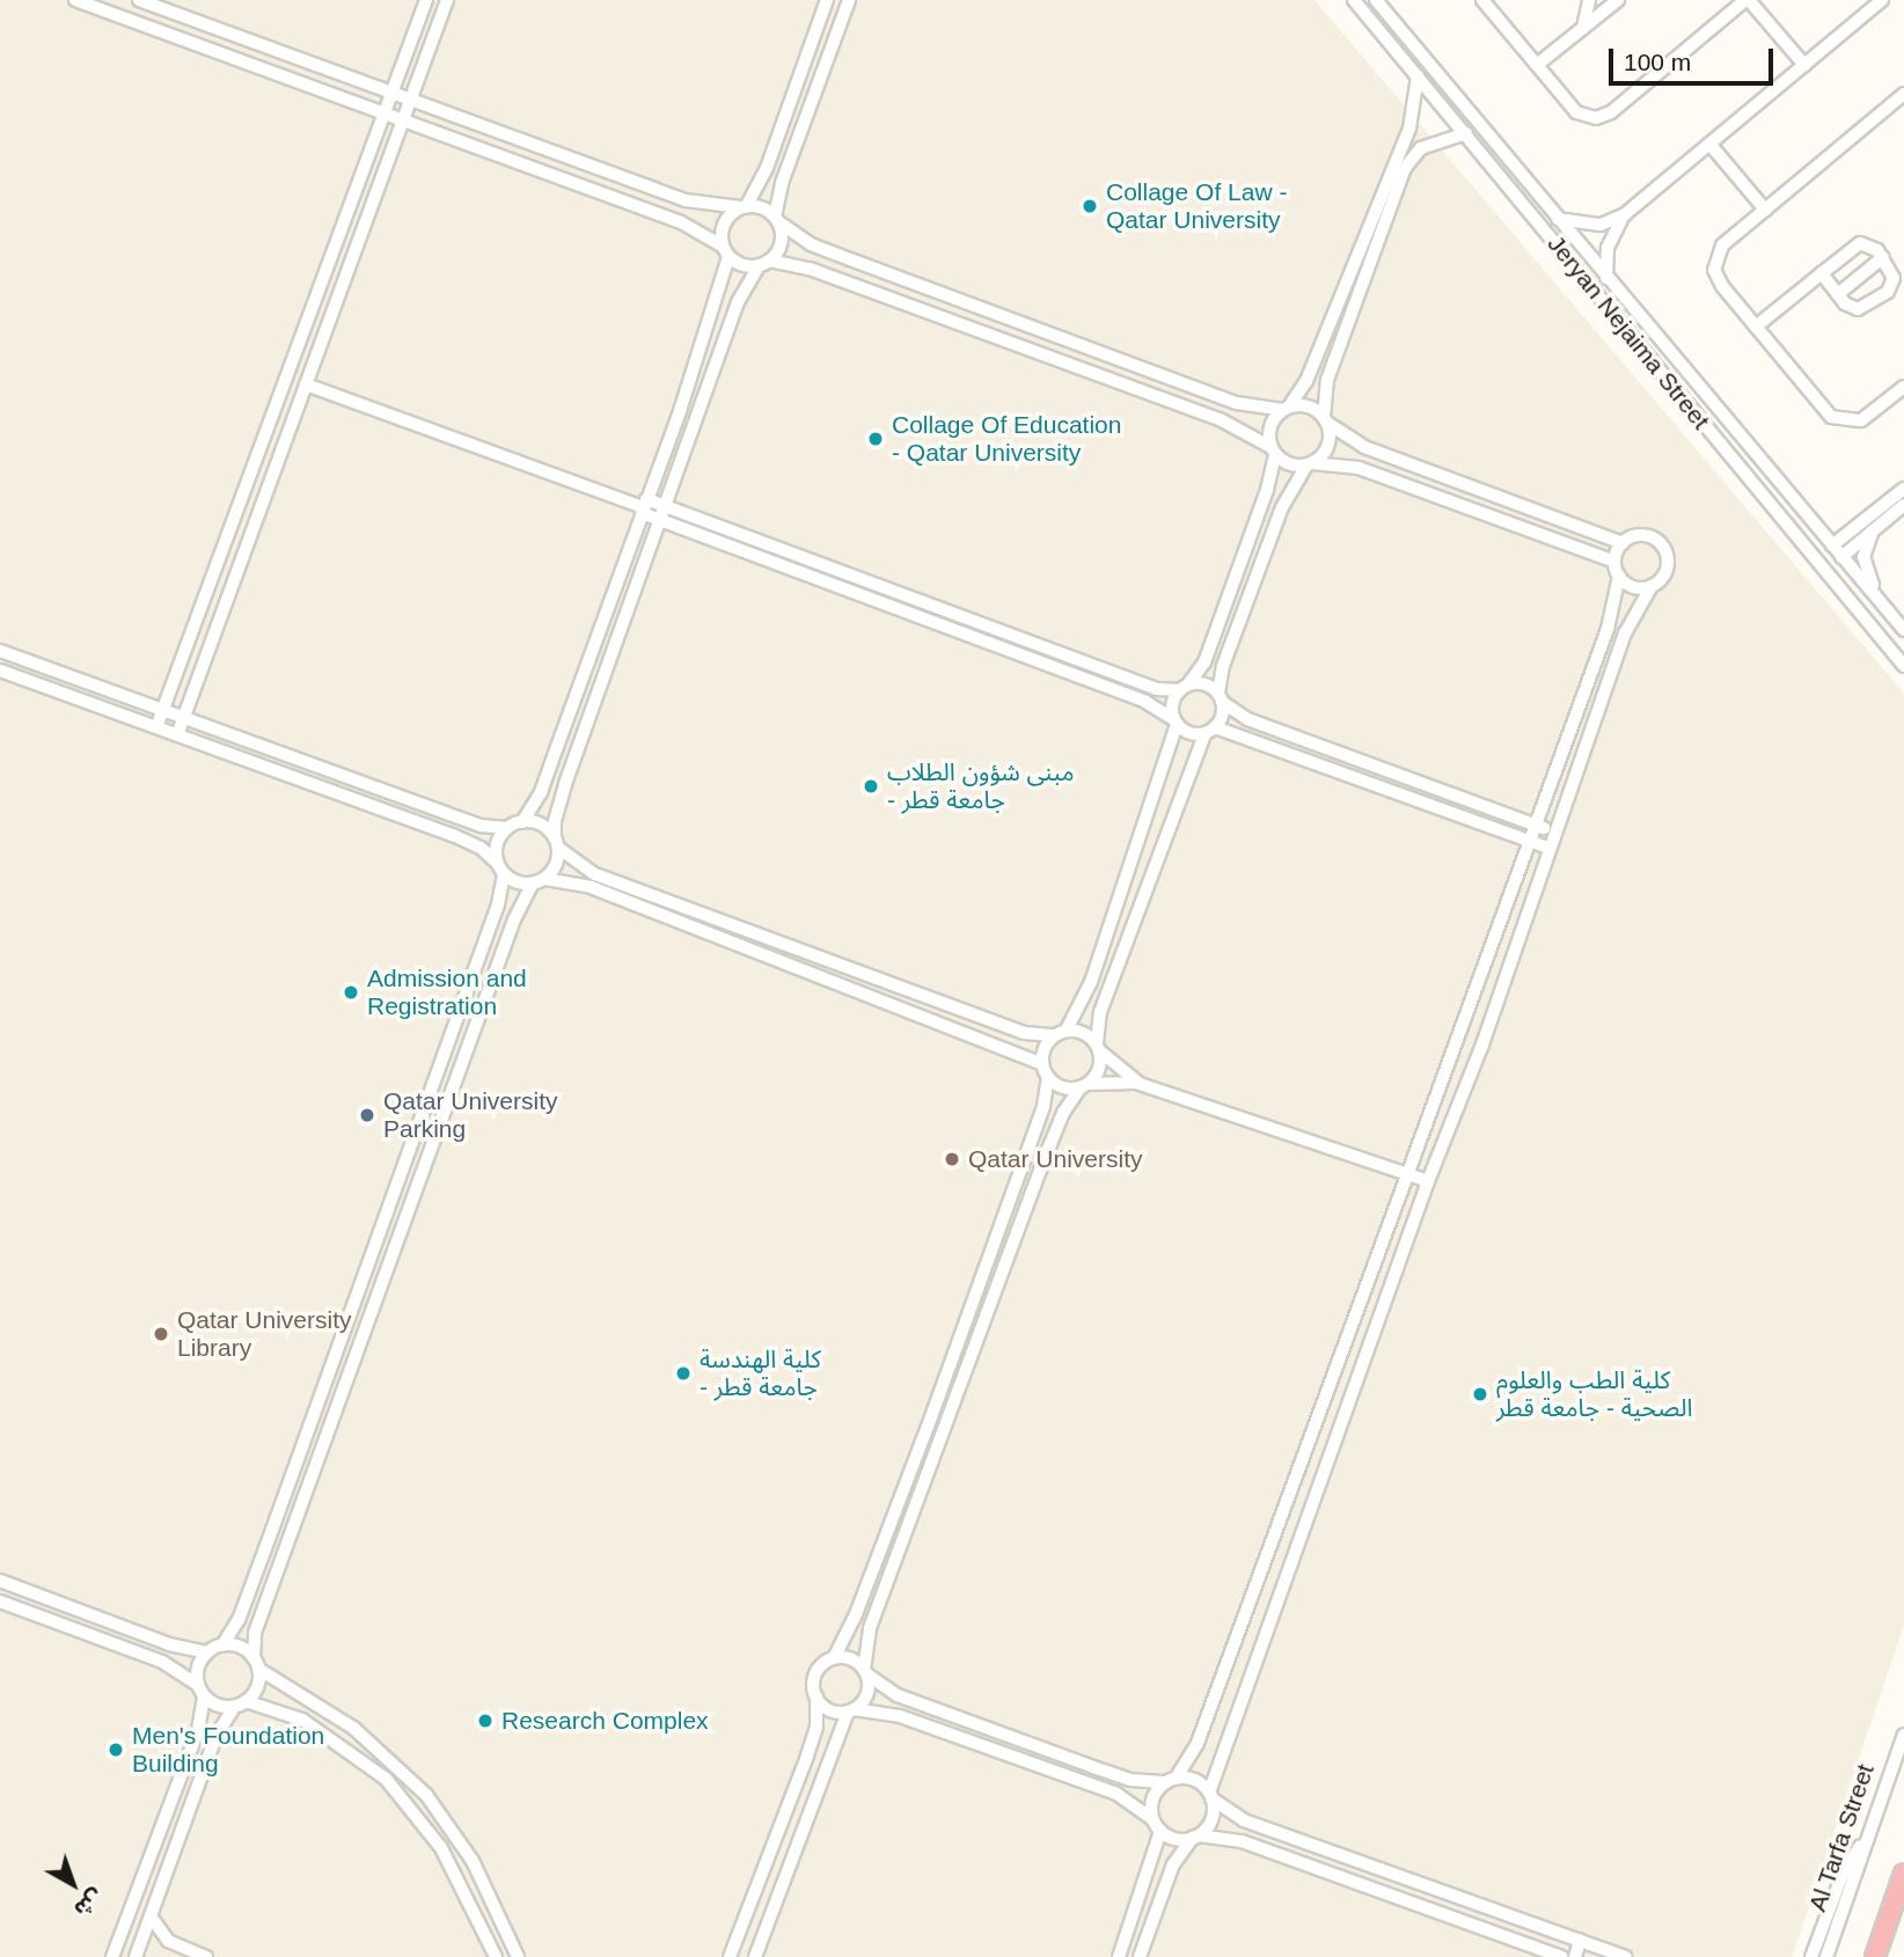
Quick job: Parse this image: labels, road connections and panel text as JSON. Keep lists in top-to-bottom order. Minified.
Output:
{"streets":{"street":["Jeryan Nejaima Street","Al Tarfa Street"]},"places":["Collage Of Law - Qatar University","Collage Of Education - Qatar University","مبنى شؤون الطلاب - جامعة قطر","Admission and Registration","Qatar University Parking","Qatar University","Qatar University Library","كلية الهندسة - جامعة قطر","كلية الطب والعلوم الصحية - جامعة قطر","Research Complex","Men's Foundation Building"],"scale_bar":"100 m","north":"bottom right"}
